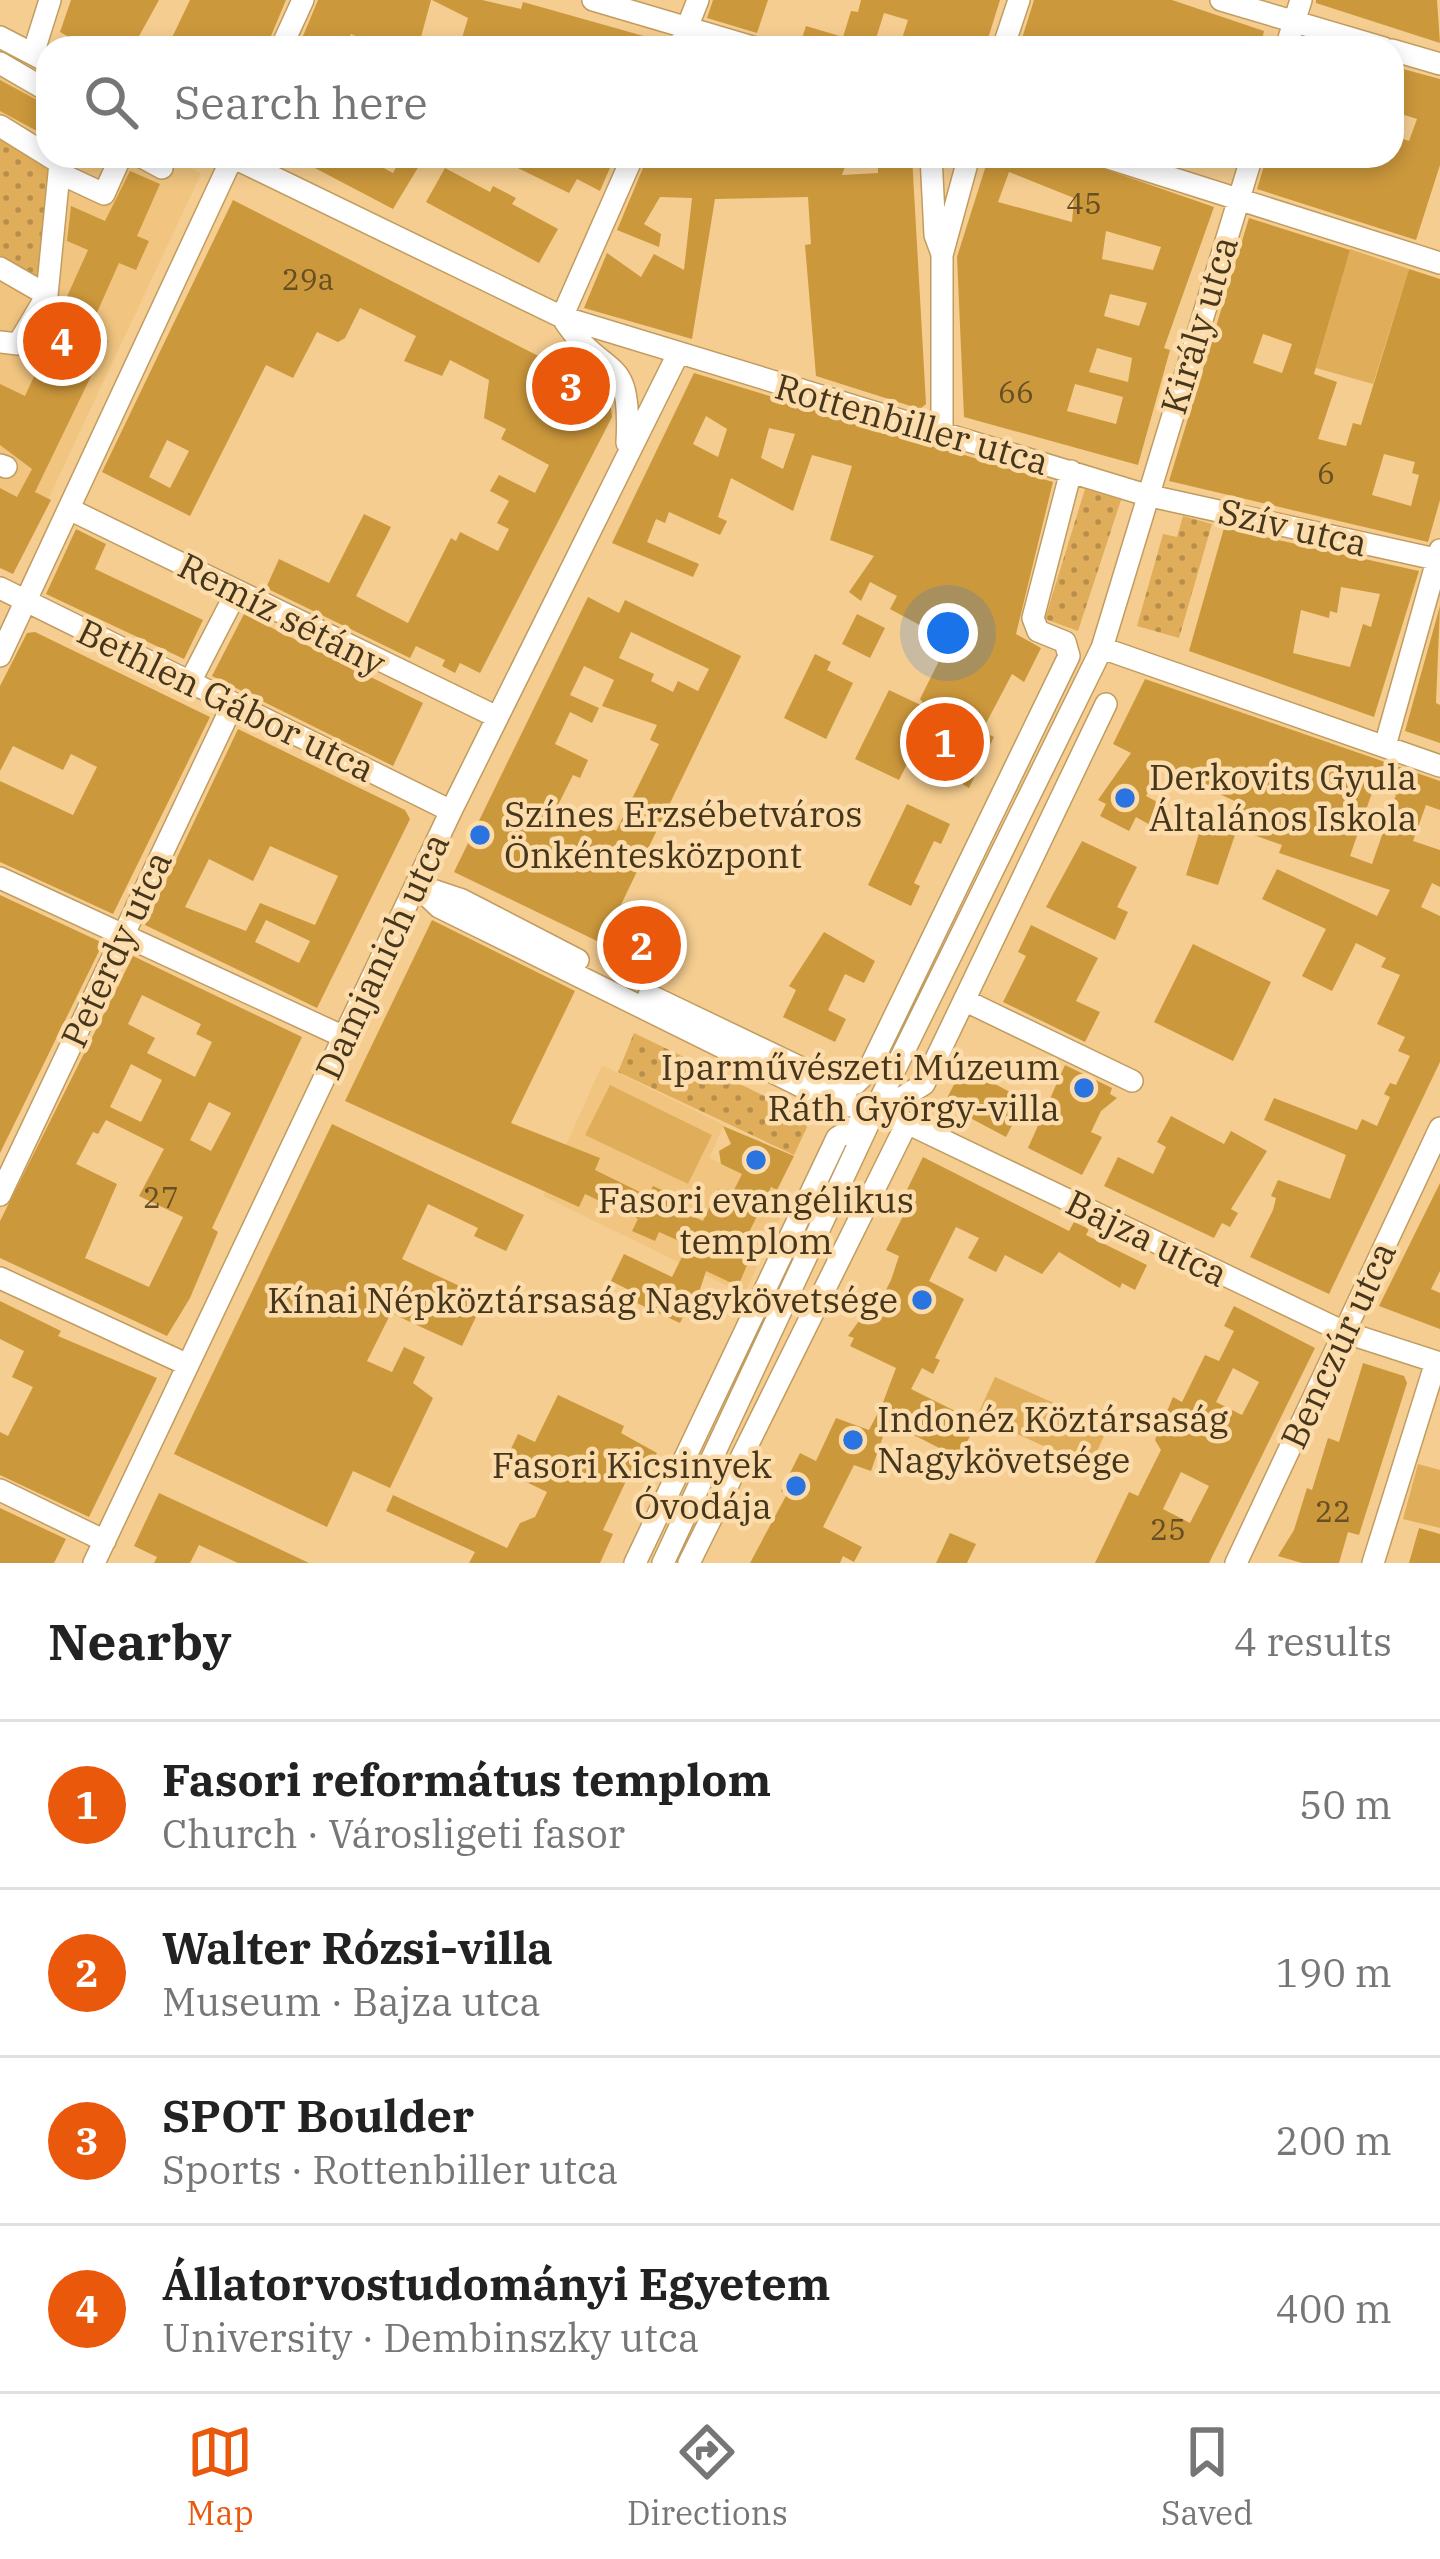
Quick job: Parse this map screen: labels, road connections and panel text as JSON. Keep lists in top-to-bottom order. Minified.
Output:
{"streets":{"street":["Király utca","Rottenbiller utca","Szív utca","Remíz sétány","Bethlen Gábor utca","Peterdy utca","Damjanich utca","Bajza utca","Benczúr utca"]},"crossings":[["Király utca","Rottenbiller utca"],["Király utca","Szív utca"],["Király utca","Bajza utca"],["Rottenbiller utca","Szív utca"],["Rottenbiller utca","Damjanich utca"],["Remíz sétány","Damjanich utca"],["Bethlen Gábor utca","Peterdy utca"],["Bethlen Gábor utca","Damjanich utca"],["Damjanich utca","Bajza utca"],["Bajza utca","Benczúr utca"]],"places":["Derkovits Gyula Általános Iskola","Színes Erzsébetváros Önkéntesközpont","Iparművészeti Múzeum Ráth György-villa","Fasori evangélikus templom","Kínai Népköztársaság Nagykövetsége","Indonéz Köztársaság Nagykövetsége","Fasori Kicsinyek Óvodája"],"house_numbers":["45","29a","66","6","27","22","25"],"page":{"search":"Search here","pins":["4","3","1","2"],"heading":["Nearby","4 results"],"list":[{"mark":"1","name":"Fasori református templom","note":"Church · Városligeti fasor","value":"50 m"},{"mark":"2","name":"Walter Rózsi-villa","note":"Museum · Bajza utca","value":"190 m"},{"mark":"3","name":"SPOT Boulder","note":"Sports · Rottenbiller utca","value":"200 m"},{"mark":"4","name":"Állatorvostudományi Egyetem","note":"University · Dembinszky utca","value":"400 m"}],"nav":["Map","Directions","Saved"]}}
